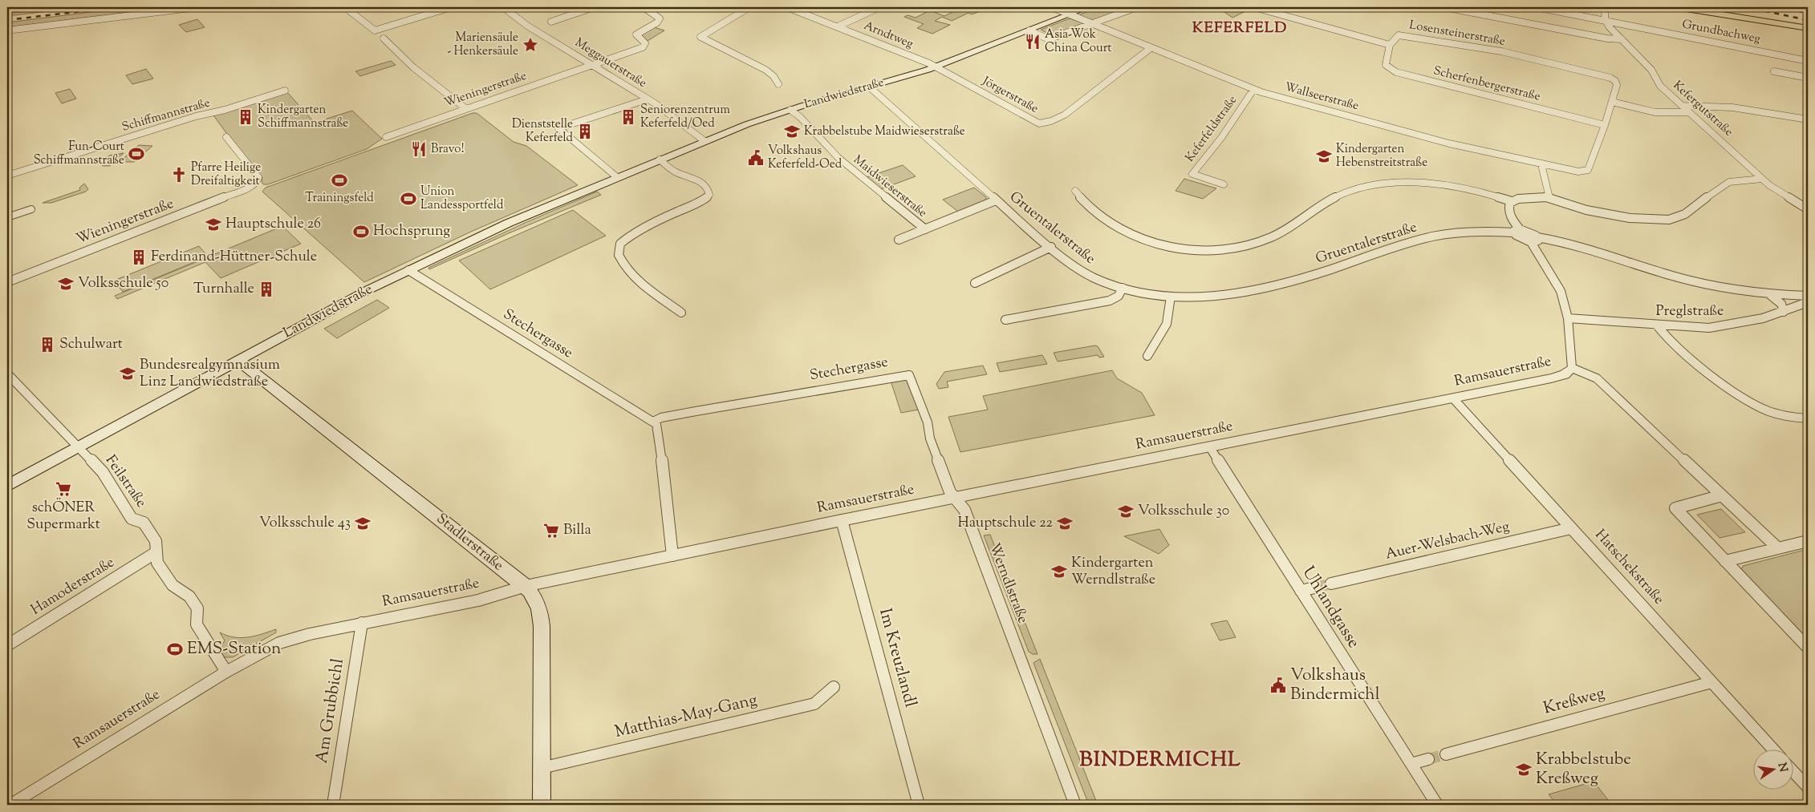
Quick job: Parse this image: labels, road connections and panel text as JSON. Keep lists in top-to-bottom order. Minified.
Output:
{"streets":{"main road":["Landwiedstraße","Stadlerstraße"],"street":["Grundbachweg","Losensteinerstraße","Arndtweg","Meggauerstraße","Scherfenbergerstraße","Wieningerstraße","Jörgerstraße","Wallseerstraße","Kefergutstraße","Schiffmannstraße","Keferfeldstraße","Maidwieserstraße","Gruentalerstraße","Preglstraße","Stechergasse","Ramsauerstraße","Feilstraße","Auer-Welsbach-Weg","Hatschekstraße","Werndlstraße","Hamoderstraße","Uhlandgasse","Im Kreuzlandl","Kreßweg","Am Grubbichl","Matthias-May-Gang"]},"crossings":[["Grundbachweg","Kefergutstraße"],["Losensteinerstraße","Scherfenbergerstraße"],["Losensteinerstraße","Wallseerstraße"],["Arndtweg","Landwiedstraße"],["Arndtweg","Jörgerstraße"],["Meggauerstraße","Wieningerstraße"],["Meggauerstraße","Landwiedstraße"],["Landwiedstraße","Jörgerstraße"],["Landwiedstraße","Wallseerstraße"],["Landwiedstraße","Maidwieserstraße"],["Landwiedstraße","Gruentalerstraße"],["Landwiedstraße","Stechergasse"],["Landwiedstraße","Feilstraße"],["Landwiedstraße","Stadlerstraße"],["Jörgerstraße","Wallseerstraße"],["Wallseerstraße","Keferfeldstraße"],["Maidwieserstraße","Gruentalerstraße"],["Stechergasse","Werndlstraße"],["Ramsauerstraße","Feilstraße"],["Ramsauerstraße","Stadlerstraße"],["Ramsauerstraße","Hatschekstraße"],["Ramsauerstraße","Werndlstraße"],["Ramsauerstraße","Uhlandgasse"],["Ramsauerstraße","Im Kreuzlandl"],["Ramsauerstraße","Am Grubbichl"],["Feilstraße","Hamoderstraße"],["Auer-Welsbach-Weg","Hatschekstraße"],["Stadlerstraße","Matthias-May-Gang"],["Hatschekstraße","Kreßweg"]],"districts":["KEFERFELD","BINDERMICHL"],"places":{"restaurant":["Asia-Wok China Court","Bravo!"],"place":["Mariensäule - Henkersäule"],"building":["Kindergarten Schiffmannstraße","Seniorenzentrum Keferfeld/Oed","Dienststelle Keferfeld","Ferdinand-Hüttner-Schule","Turnhalle","Schulwart"],"school or university":["Krabbelstube Maidwieserstraße","Kindergarten Hebenstreitstraße","Hauptschule 26","Volksschule 50","Bundesrealgymnasium Linz Landwiedstraße","Volksschule 30","Volksschule 43","Hauptschule 22","Kindergarten Werndlstraße","Krabbelstube Kreßweg"],"sports":["Fun-Court Schiffmannstraße","Trainingsfeld","Union Landessportfeld","Hochsprung","EMS-Station"],"public building":["Volkshaus Keferfeld-Oed","Volkshaus Bindermichl"],"church":["Pfarre Heilige Dreifaltigkeit"],"supermarket":["schÖNER Supermarkt","Billa"]},"north":"right"}
